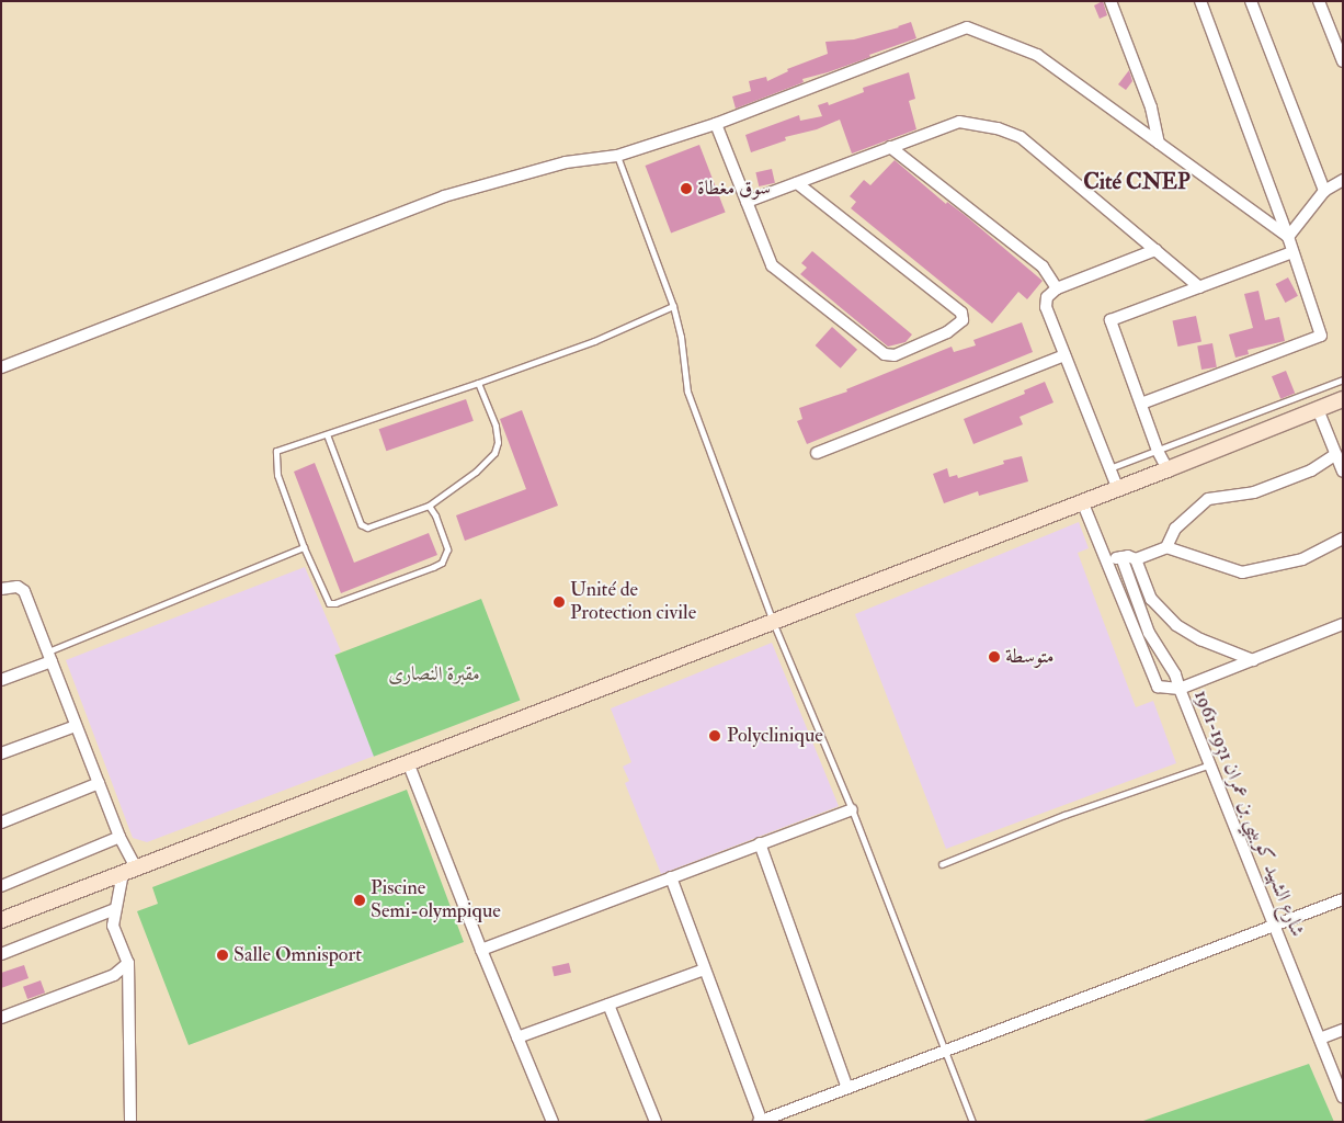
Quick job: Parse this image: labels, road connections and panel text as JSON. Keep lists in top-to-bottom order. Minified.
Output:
{"streets":{"street":["شارع الشهيد كوبيبي بن عمران 1931-1961"]},"districts":["Cité CNEP"],"parks":["مقبرة النصارى"],"places":["سوق مغطاة","Unité de Protection civile","متوسطة","Polyclinique","Piscine Semi-olympique","Salle Omnisport"]}
